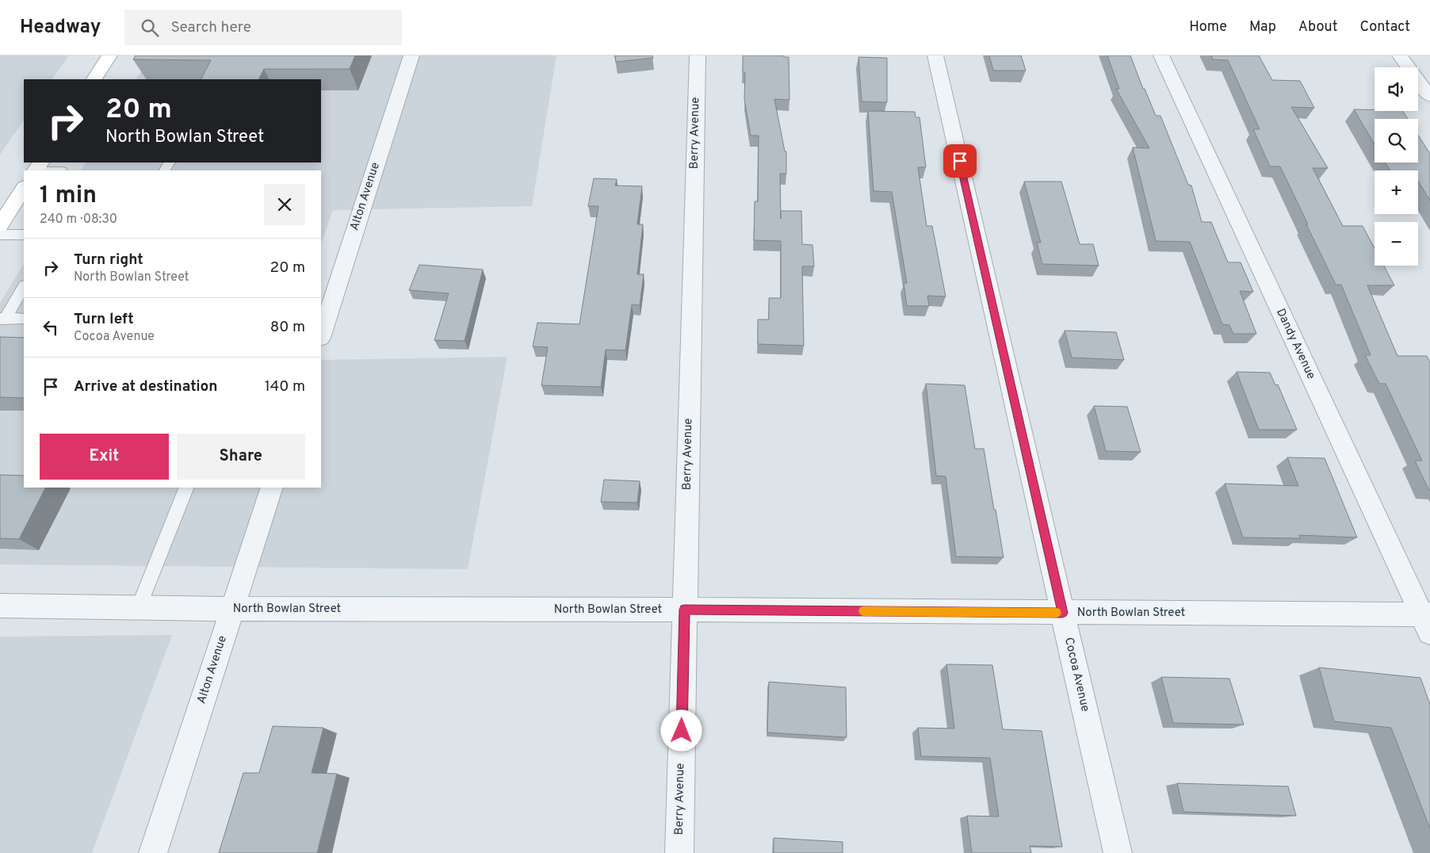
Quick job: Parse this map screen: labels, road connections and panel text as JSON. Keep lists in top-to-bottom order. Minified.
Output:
{"streets":{"street":["Berry Avenue","Alton Avenue","Dandy Avenue","North Bowlan Street","Cocoa Avenue"]},"crossings":[["Berry Avenue","North Bowlan Street"],["Alton Avenue","North Bowlan Street"],["Dandy Avenue","North Bowlan Street"],["North Bowlan Street","Cocoa Avenue"]],"page":{"header":"Headway","search":"Search here","nav":["Home","Map","About","Contact"],"map_buttons":["+","−"],"turn":["20 m","North Bowlan Street"],"heading":["1 min","240 m · 08:30"],"list":[{"name":"Turn right","note":"North Bowlan Street","value":"20 m"},{"name":"Turn left","note":"Cocoa Avenue","value":"80 m"},{"name":"Arrive at destination","value":"140 m"}],"buttons":["Exit","Share"]}}
